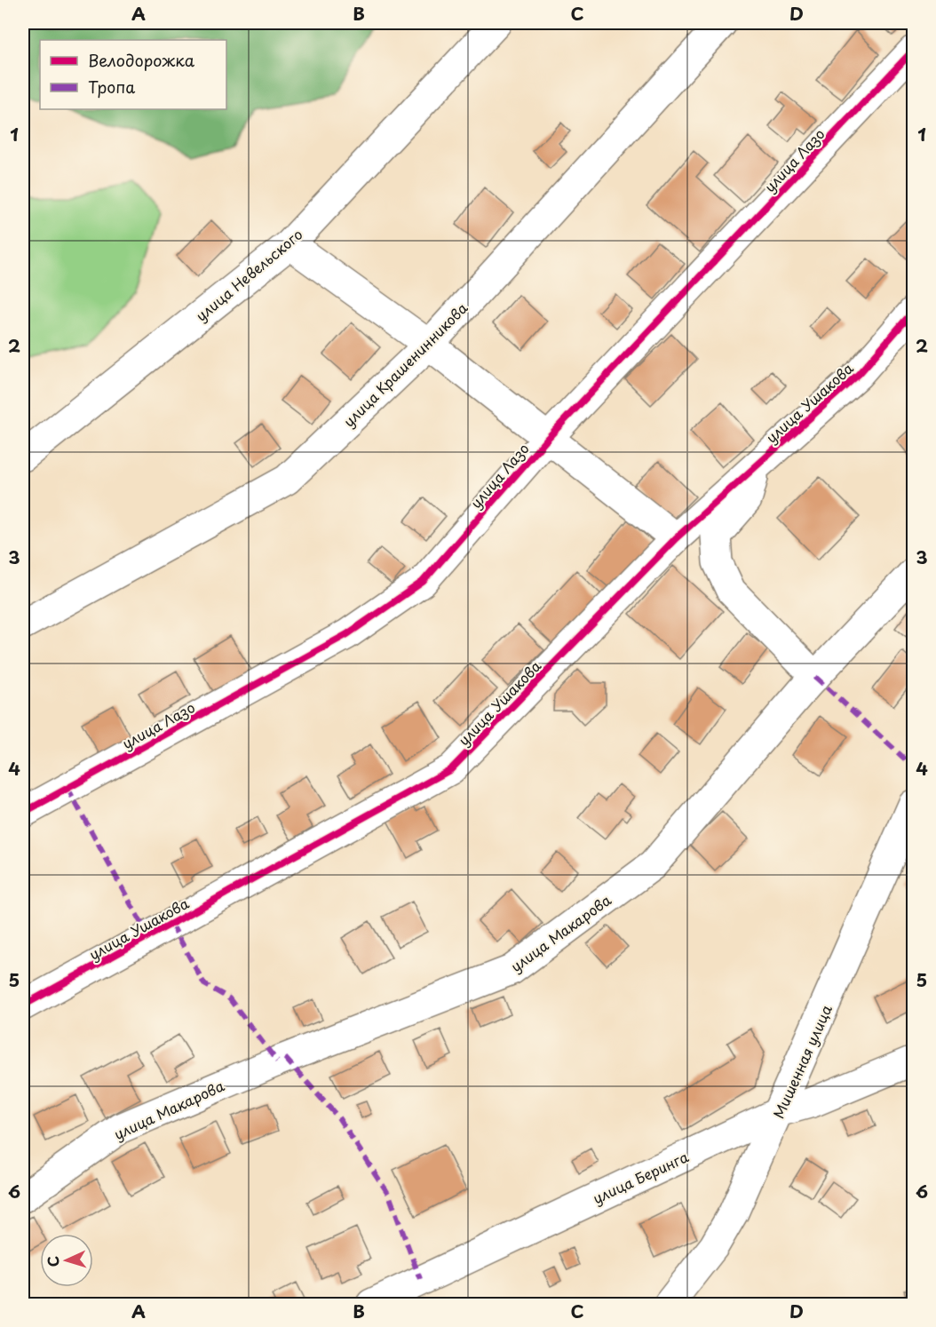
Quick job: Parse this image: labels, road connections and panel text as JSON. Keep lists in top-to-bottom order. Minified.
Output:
{"streets":{"street":["улица Лазо","улица Невельского","улица Крашенинникова","улица Ушакова","улица Макарова","Мишенная улица","улица Беринга"]},"crossings":[["Мишенная улица","улица Беринга"]],"legend":["Велодорожка","Тропа"],"north":"left","grid":{"columns":["A","B","C","D"],"rows":["1","2","3","4","5","6"]}}
